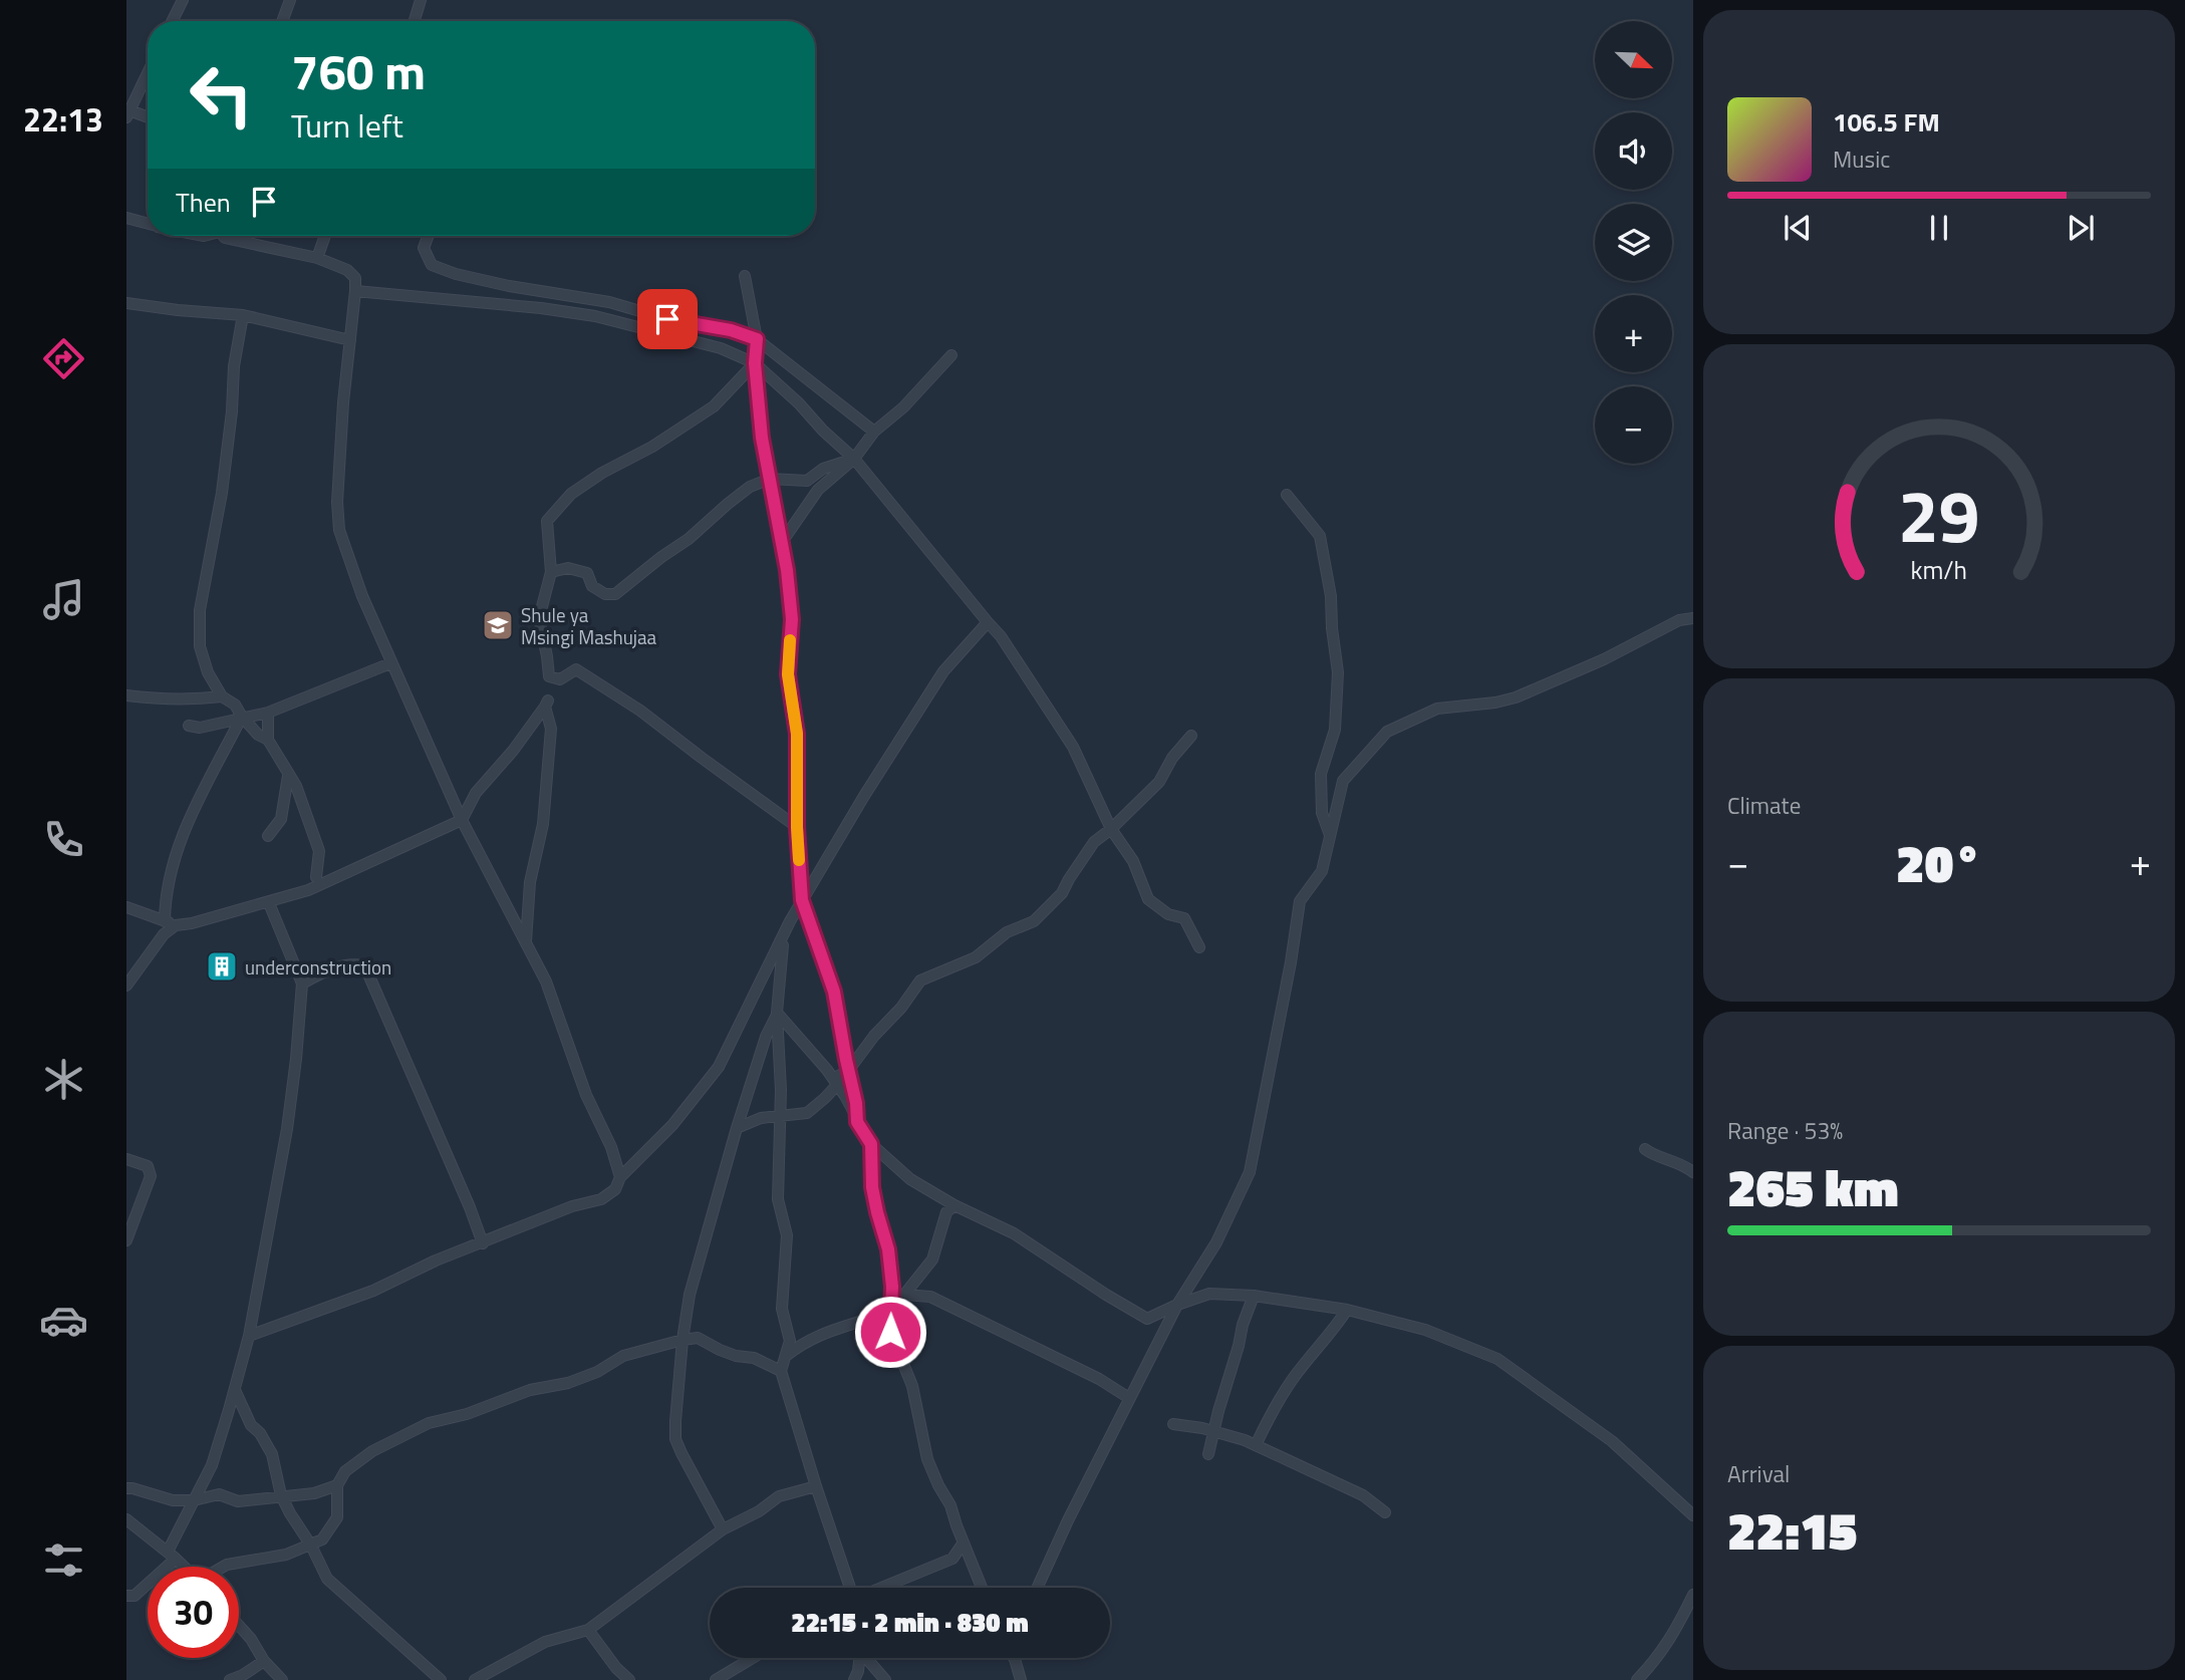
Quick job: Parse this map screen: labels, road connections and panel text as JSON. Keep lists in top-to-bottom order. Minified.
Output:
{"places":{"school or university":["Shule ya Msingi Mashujaa"],"building":["underconstruction"]},"north":"bottom right","page":{"tabs":"22:13","map_buttons":["+","−"],"turn":["760 m","Turn left"],"song":["106.5 FM","Music"],"then":"Then","tile":["Climate",["Range · 53%","265 km"],["Arrival","22:15"]],"heat":["−","20°","+"],"limit":"30","trip":"22:15 · 2 min · 830 m","gauge":["29","km/h"]}}
